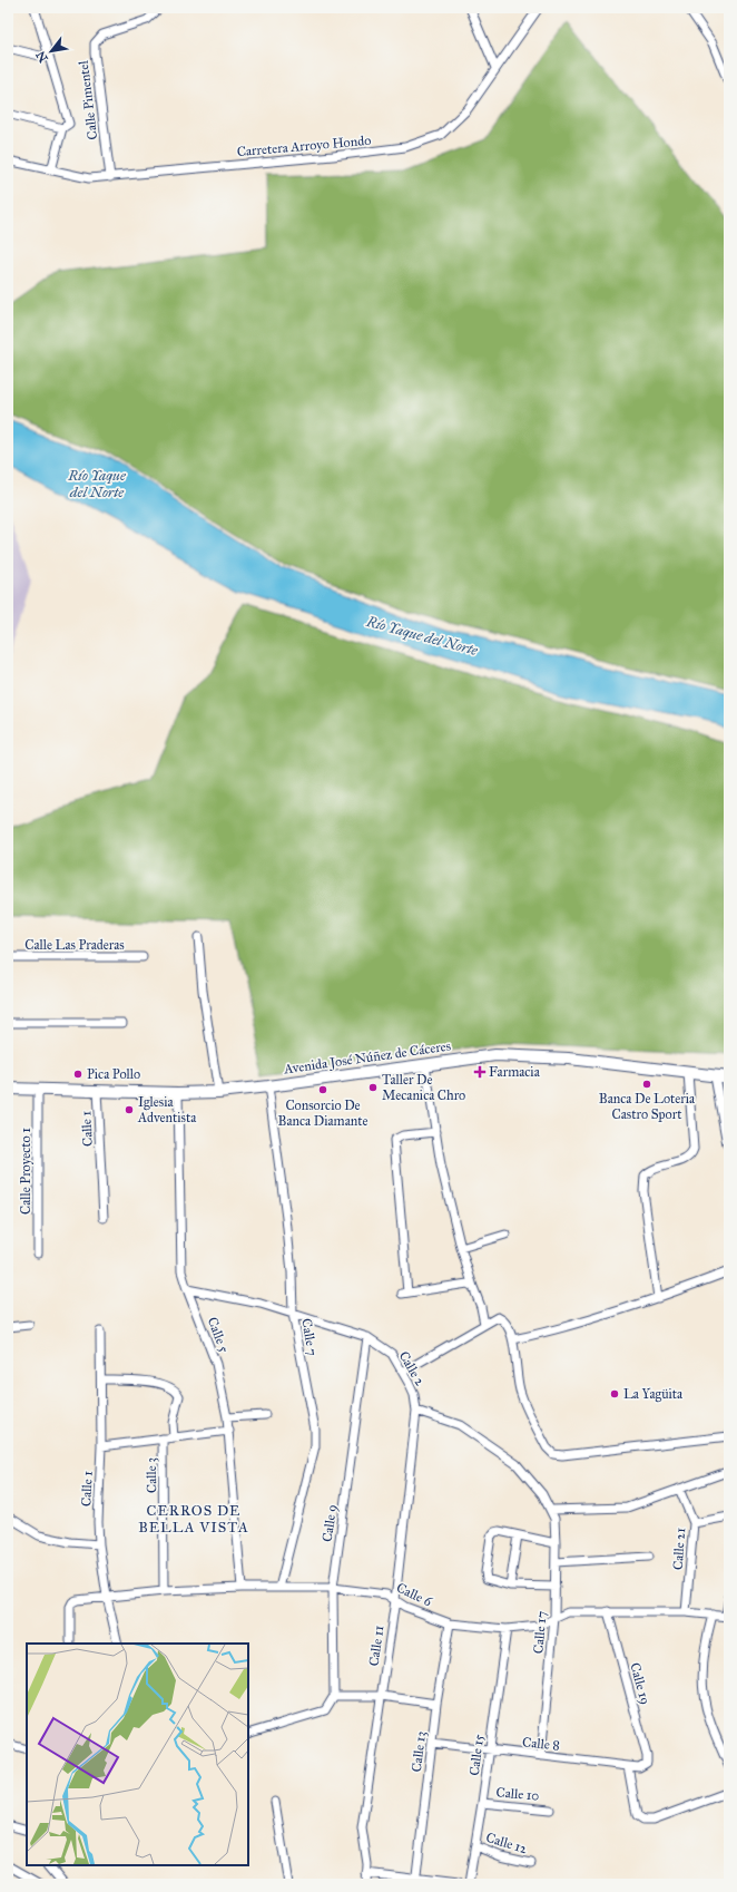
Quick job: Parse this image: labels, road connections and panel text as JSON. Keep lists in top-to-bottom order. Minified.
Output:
{"streets":{"main road":["Avenida José Núñez de Cáceres"],"street":["Calle Pimentel","Carretera Arroyo Hondo","Calle Las Praderas","Calle 1","Calle Proyecto 1","Calle 5","Calle 7","Calle 2","Calle 3","Calle 9","Calle 21","Calle 6","Calle 17","Calle 11","Calle 19","Calle 8","Calle 13","Calle 15","Calle 10","Calle 12"]},"crossings":[["Calle Pimentel","Carretera Arroyo Hondo"],["Avenida José Núñez de Cáceres","Calle 1"],["Avenida José Núñez de Cáceres","Calle Proyecto 1"],["Avenida José Núñez de Cáceres","Calle 5"],["Avenida José Núñez de Cáceres","Calle 7"],["Calle 1","Calle 6"],["Calle 5","Calle 2"],["Calle 5","Calle 6"],["Calle 7","Calle 2"],["Calle 7","Calle 6"],["Calle 2","Calle 9"],["Calle 2","Calle 11"],["Calle 3","Calle 6"],["Calle 9","Calle 6"],["Calle 21","Calle 6"],["Calle 6","Calle 17"],["Calle 6","Calle 11"],["Calle 6","Calle 19"],["Calle 6","Calle 13"],["Calle 6","Calle 15"],["Calle 17","Calle 8"],["Calle 19","Calle 8"],["Calle 8","Calle 13"],["Calle 8","Calle 15"],["Calle 15","Calle 10"],["Calle 15","Calle 12"]],"districts":["CERROS DE BELLA VISTA"],"water":["Río Yaque del Norte"],"places":{"health":["Farmacia"],"other":["Pica Pollo","Banca De Loteria Castro Sport","Taller De Mecanica Chro","Consorcio De Banca Diamante","Iglesia Adventista","La Yagüita"]},"north":"bottom left"}
